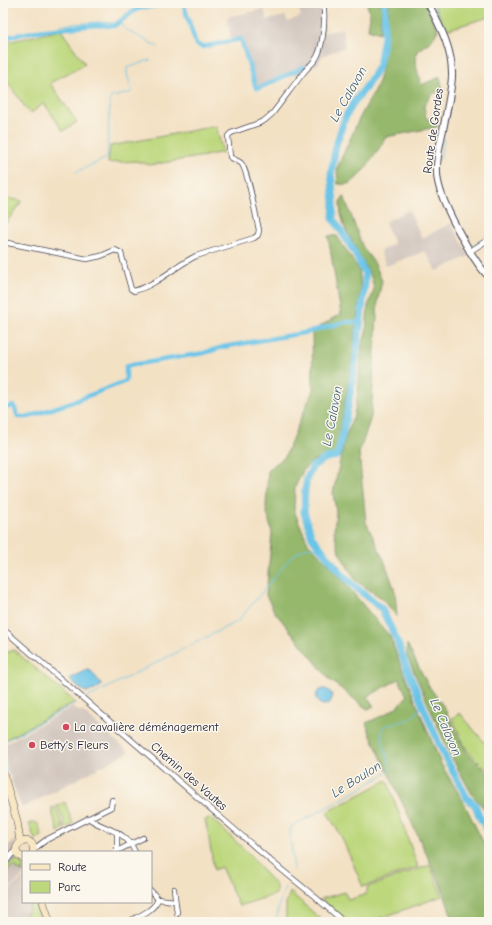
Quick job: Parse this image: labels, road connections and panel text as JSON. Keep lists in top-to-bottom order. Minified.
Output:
{"streets":{"street":["Route de Gordes","Chemin des Vautes"]},"water":["Le Calavon","Le Boulon"],"places":["La cavalière déménagement","Betty's Fleurs"],"legend":["Route","Parc"]}
